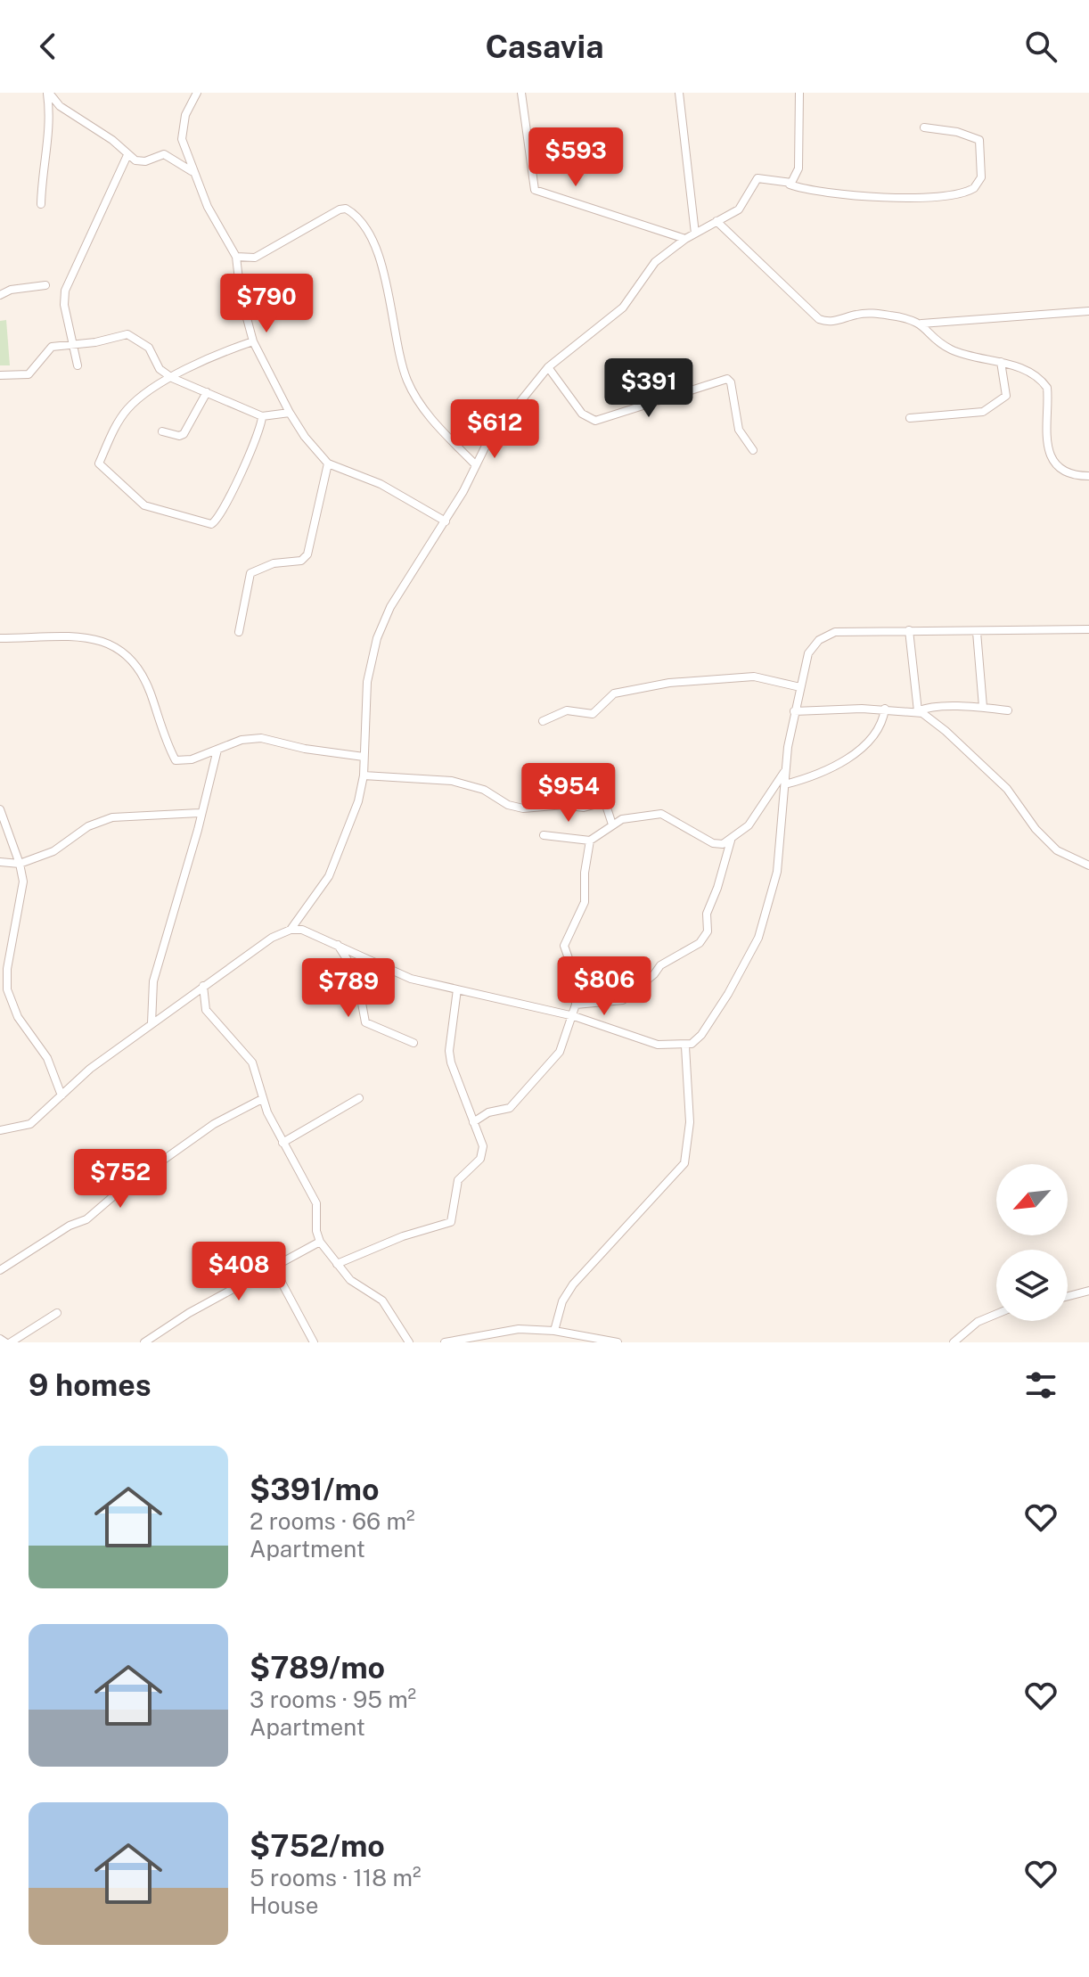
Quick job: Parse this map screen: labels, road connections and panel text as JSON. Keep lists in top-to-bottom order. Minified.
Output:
{"north":"bottom left","page":{"header":"Casavia","price":["$593","$790","$391","$612","$954","$806","$789","$752","$408"],"heading":"9 homes","list":[{"name":"$391/mo","note":"2 rooms · 66 m² · Apartment"},{"name":"$789/mo","note":"3 rooms · 95 m² · Apartment"},{"name":"$752/mo","note":"5 rooms · 118 m² · House"}]}}
